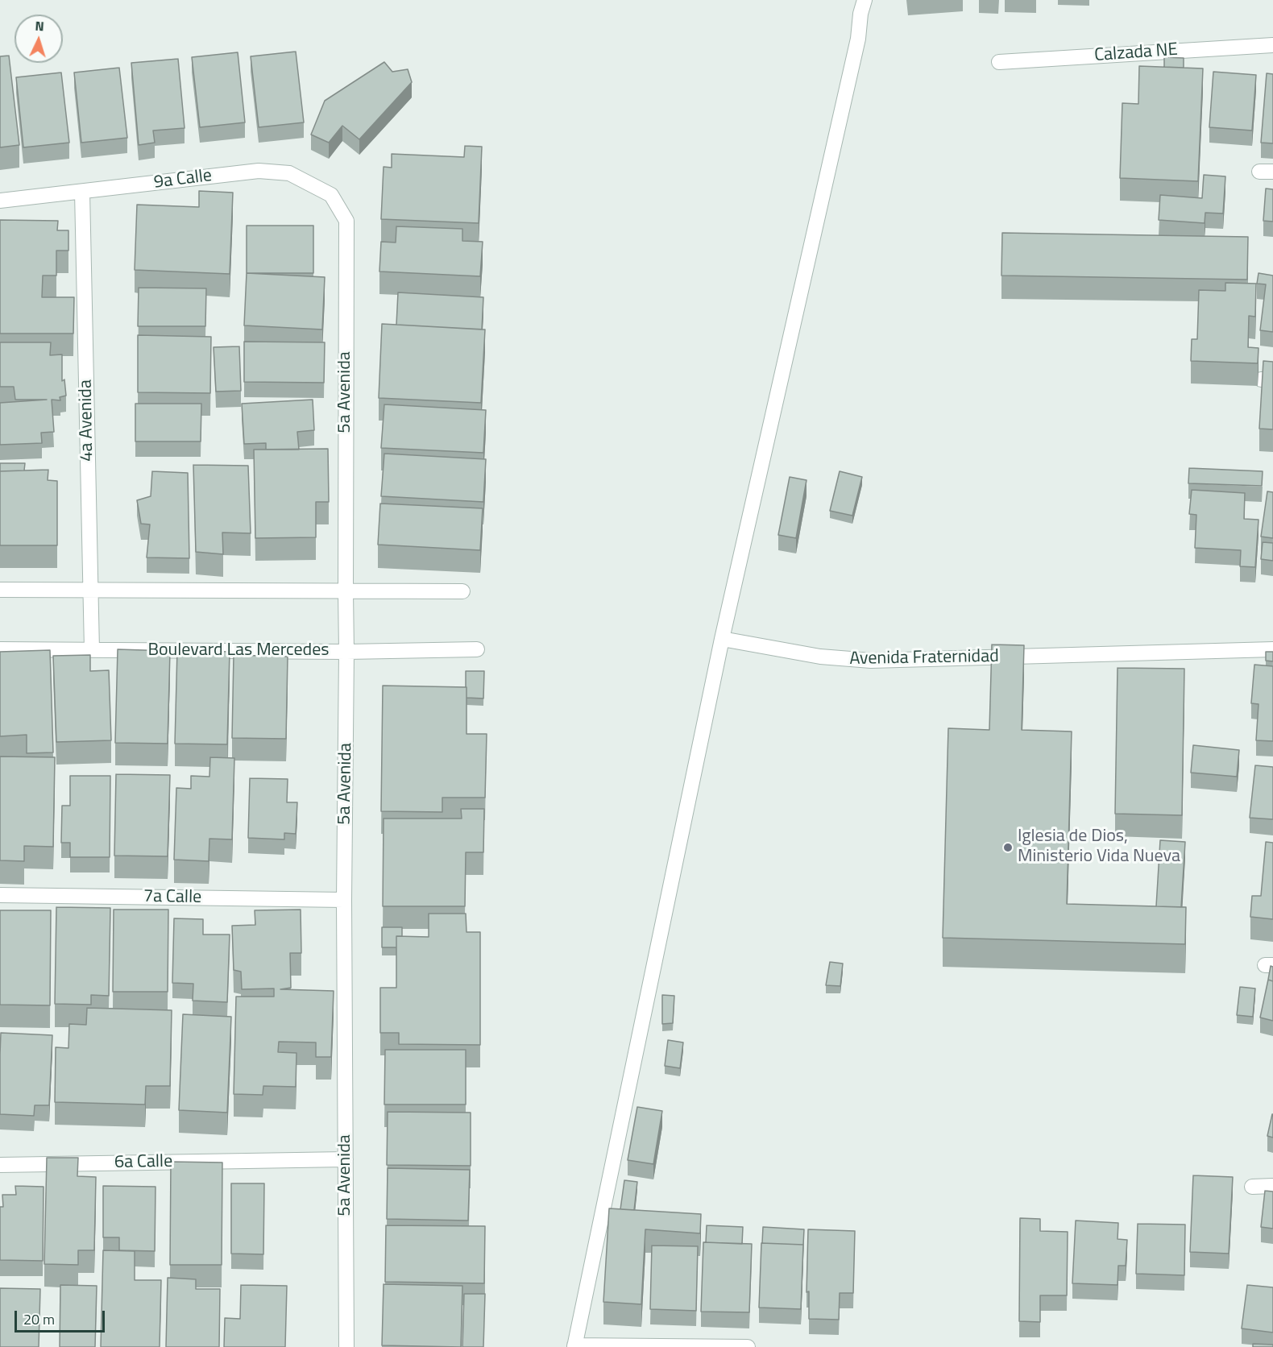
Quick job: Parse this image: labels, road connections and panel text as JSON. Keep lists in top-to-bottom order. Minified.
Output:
{"streets":{"street":["Calzada NE","9a Calle","5a Avenida","4a Avenida","Boulevard Las Mercedes","Avenida Fraternidad","7a Calle","6a Calle"]},"crossings":[["9a Calle","5a Avenida"],["9a Calle","4a Avenida"],["5a Avenida","Boulevard Las Mercedes"],["5a Avenida","7a Calle"],["5a Avenida","6a Calle"],["4a Avenida","Boulevard Las Mercedes"]],"places":["Iglesia de Dios, Ministerio Vida Nueva"],"scale_bar":"20 m","north":"top"}
